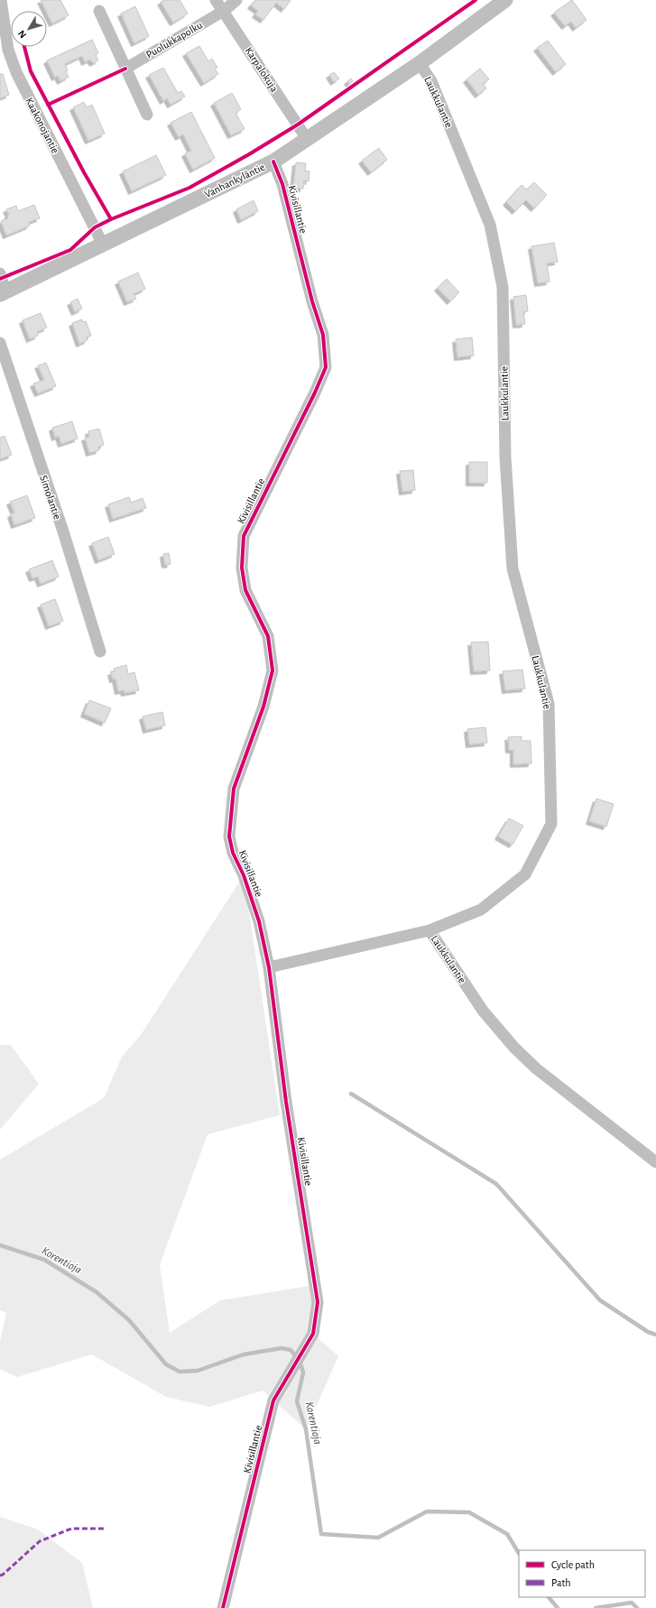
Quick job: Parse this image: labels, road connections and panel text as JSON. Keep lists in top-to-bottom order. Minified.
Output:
{"streets":{"street":["Puolukkapolku","Karpalokuja","Laukkulantie","Kaakonojantie","Vanhankyläntie","Kivisillantie","Simolantie"]},"crossings":[["Puolukkapolku","Karpalokuja"],["Karpalokuja","Vanhankyläntie"],["Laukkulantie","Vanhankyläntie"],["Kaakonojantie","Vanhankyläntie"],["Vanhankyläntie","Kivisillantie"]],"water":["Korentioja"],"legend":["Cycle path","Path"],"north":"bottom left"}
